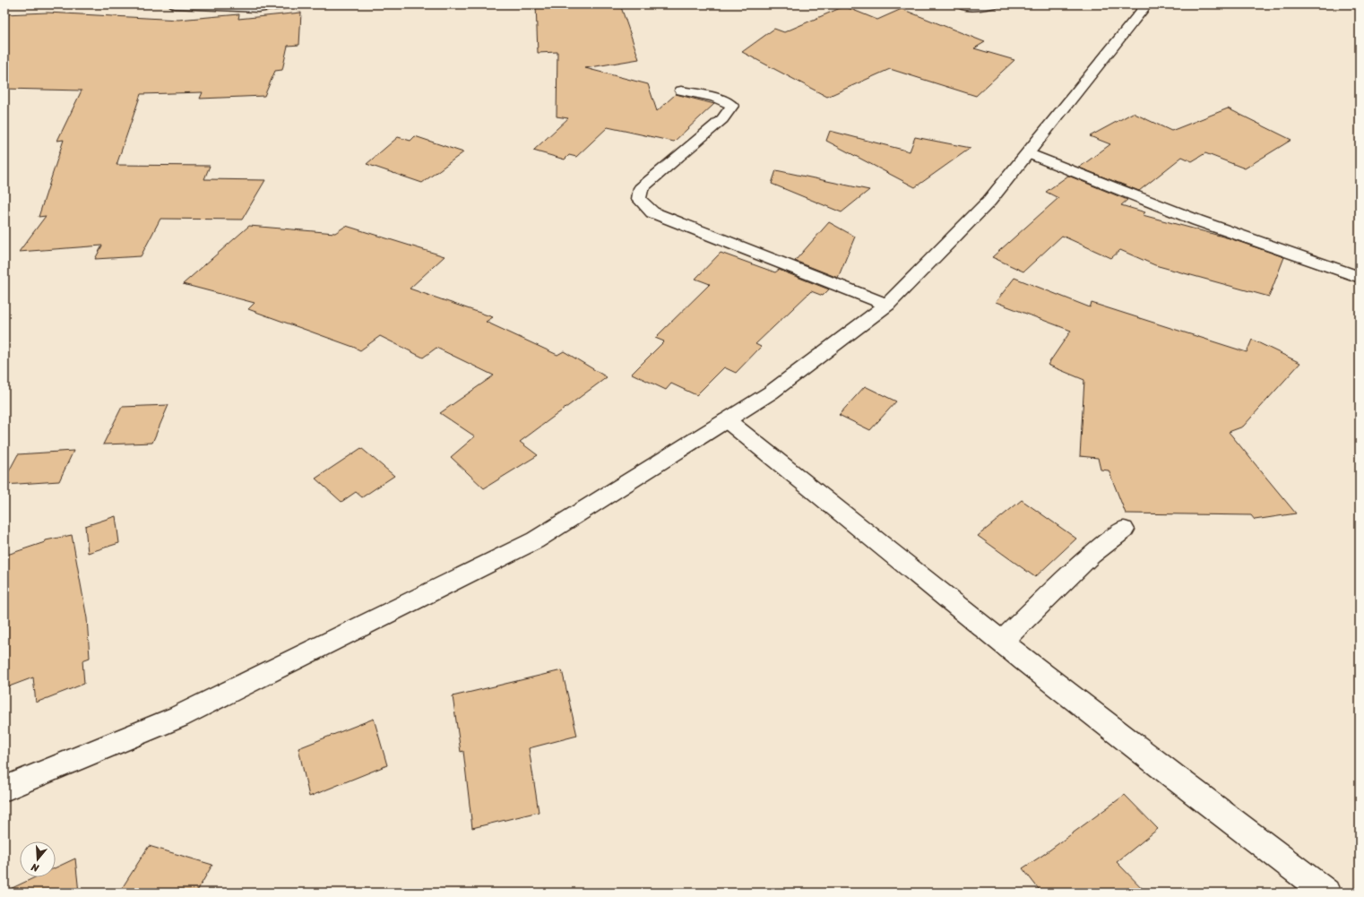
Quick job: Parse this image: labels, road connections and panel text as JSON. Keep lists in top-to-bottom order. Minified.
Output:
{"north":"bottom"}
